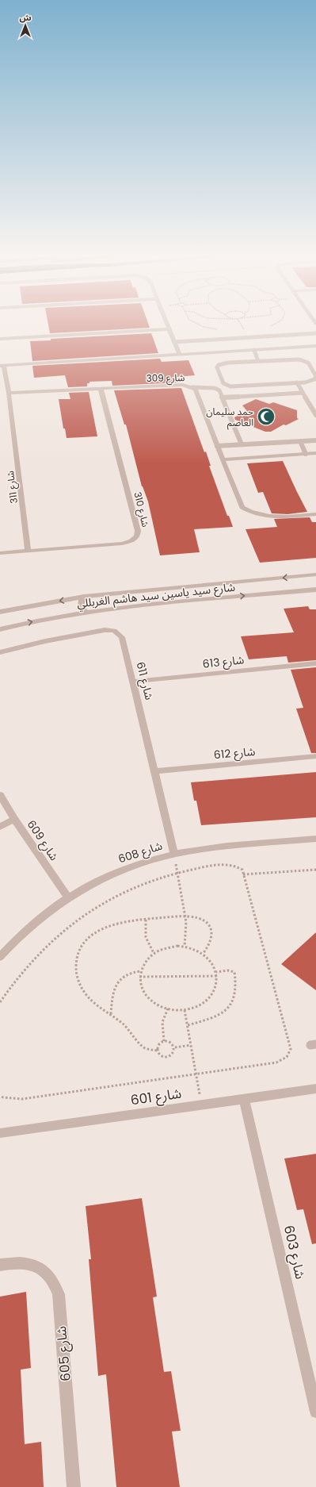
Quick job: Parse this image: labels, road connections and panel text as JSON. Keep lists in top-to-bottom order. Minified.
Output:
{"streets":{"street":["شارع 309","شارع 311","شارع 310","شارع سيد ياسين سيد هاشم الغربللي","شارع 613","شارع 611","شارع 612","شارع 609","شارع 608","شارع 601","شارع 603","شارع 605"]},"crossings":[["شارع 309","شارع 311"],["شارع 309","شارع 310"],["شارع 311","شارع 310"],["شارع 613","شارع 611"],["شارع 611","شارع 612"],["شارع 611","شارع 608"],["شارع 609","شارع 608"],["شارع 601","شارع 603"]],"places":{"mosque":["حمد سليمان العاصم"]},"north":"top"}
